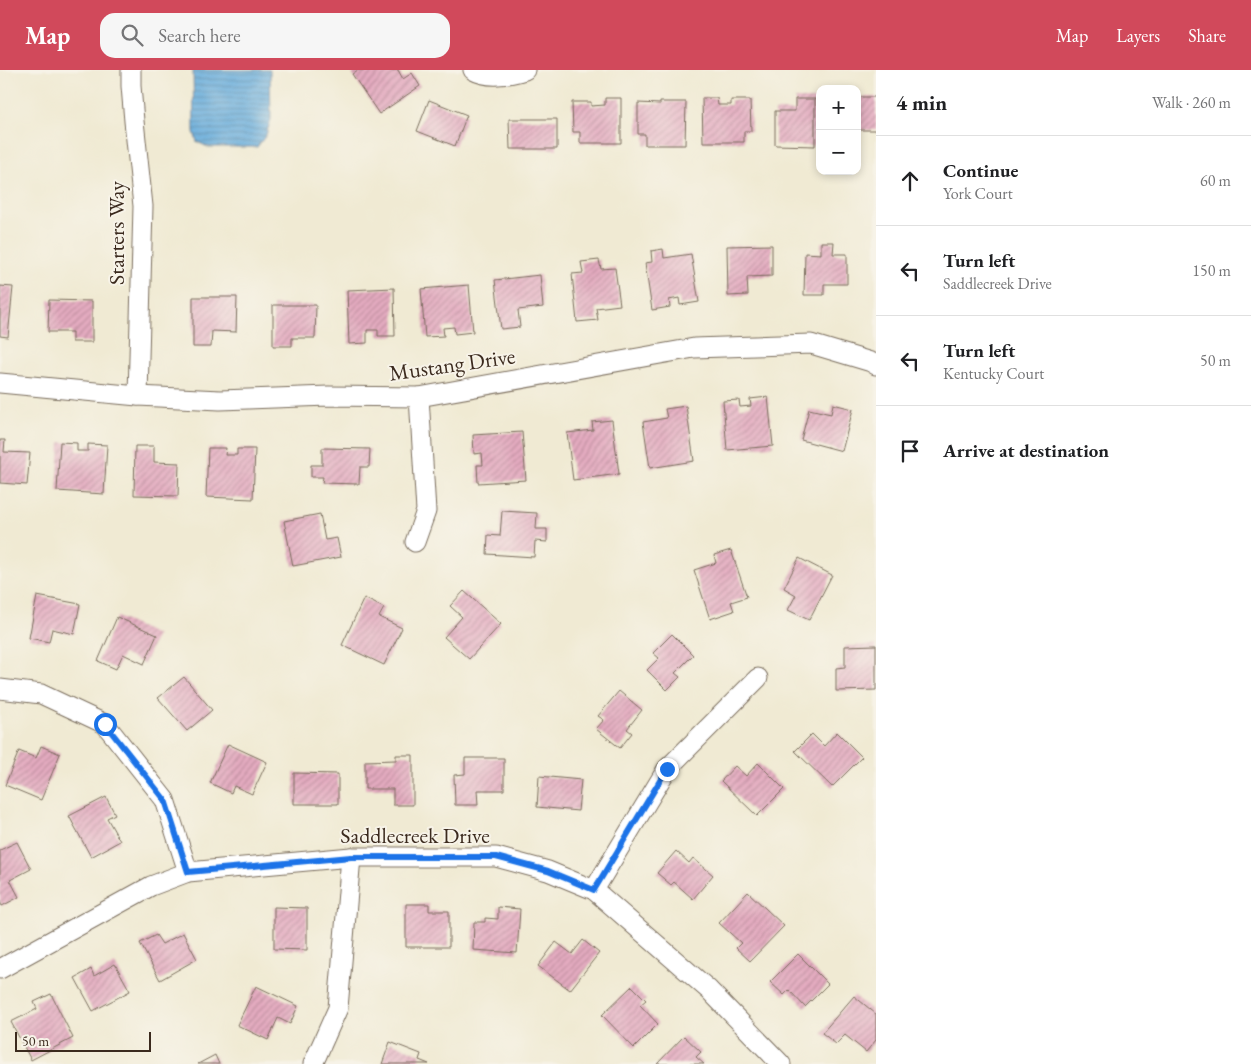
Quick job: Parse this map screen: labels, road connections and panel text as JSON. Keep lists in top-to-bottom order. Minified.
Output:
{"streets":{"street":["Starters Way","Mustang Drive","Saddlecreek Drive"]},"crossings":[["Starters Way","Mustang Drive"]],"scale_bar":"50 m","page":{"header":"Map","search":"Search here","nav":["Map","Layers","Share"],"heading":["4 min","Walk · 260 m"],"map_buttons":["+","−"],"list":[["Continue","York Court","60 m"],["Turn left","Saddlecreek Drive","150 m"],["Turn left","Kentucky Court","50 m"],"Arrive at destination"],"scale":"50 m"}}
